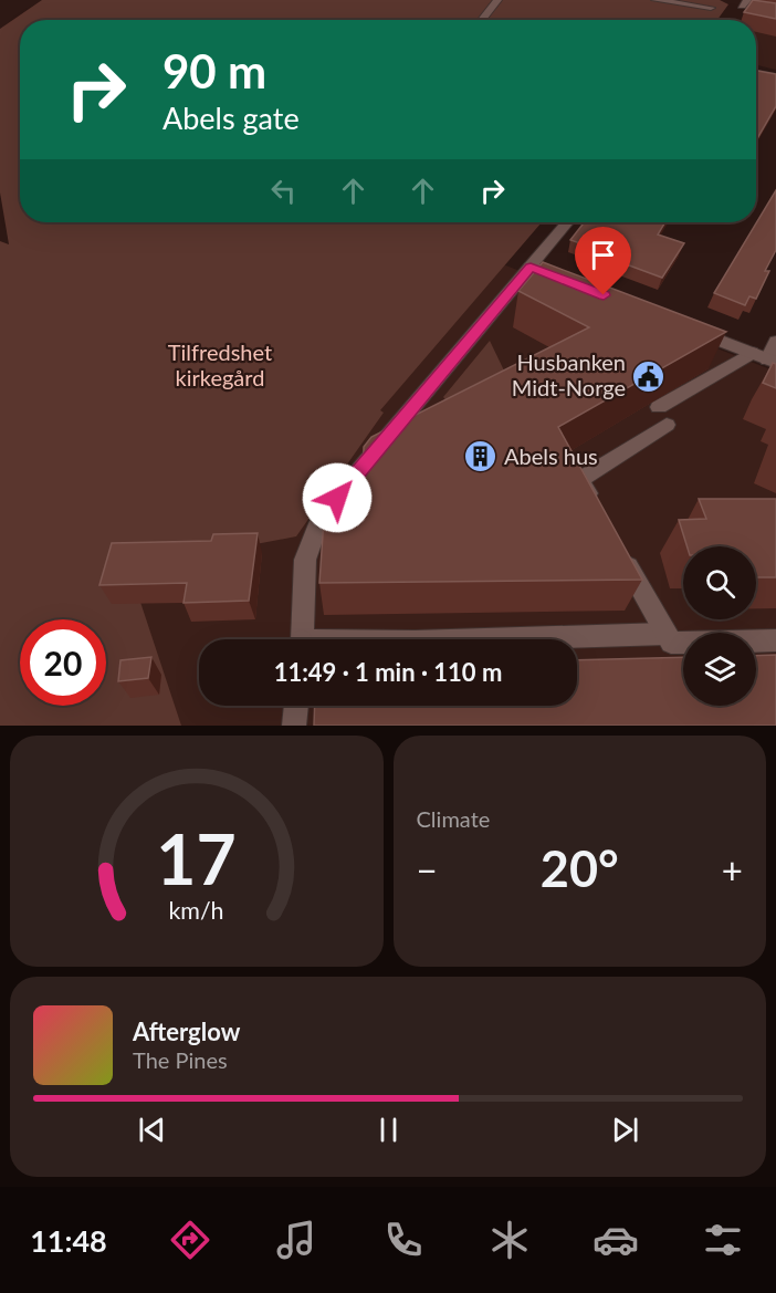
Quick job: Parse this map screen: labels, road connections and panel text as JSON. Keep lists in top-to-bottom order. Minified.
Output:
{"parks":["Tilfredshet kirkegård"],"places":{"public building":["Husbanken Midt-Norge"],"building":["Abels hus"]},"page":{"turn":["90 m","Abels gate"],"limit":"20","trip":"11:49 · 1 min · 110 m","tile":"Climate","heat":["−","20°","+"],"song":["Afterglow","The Pines"],"tabs":"11:48","gauge":["17","km/h"]}}
